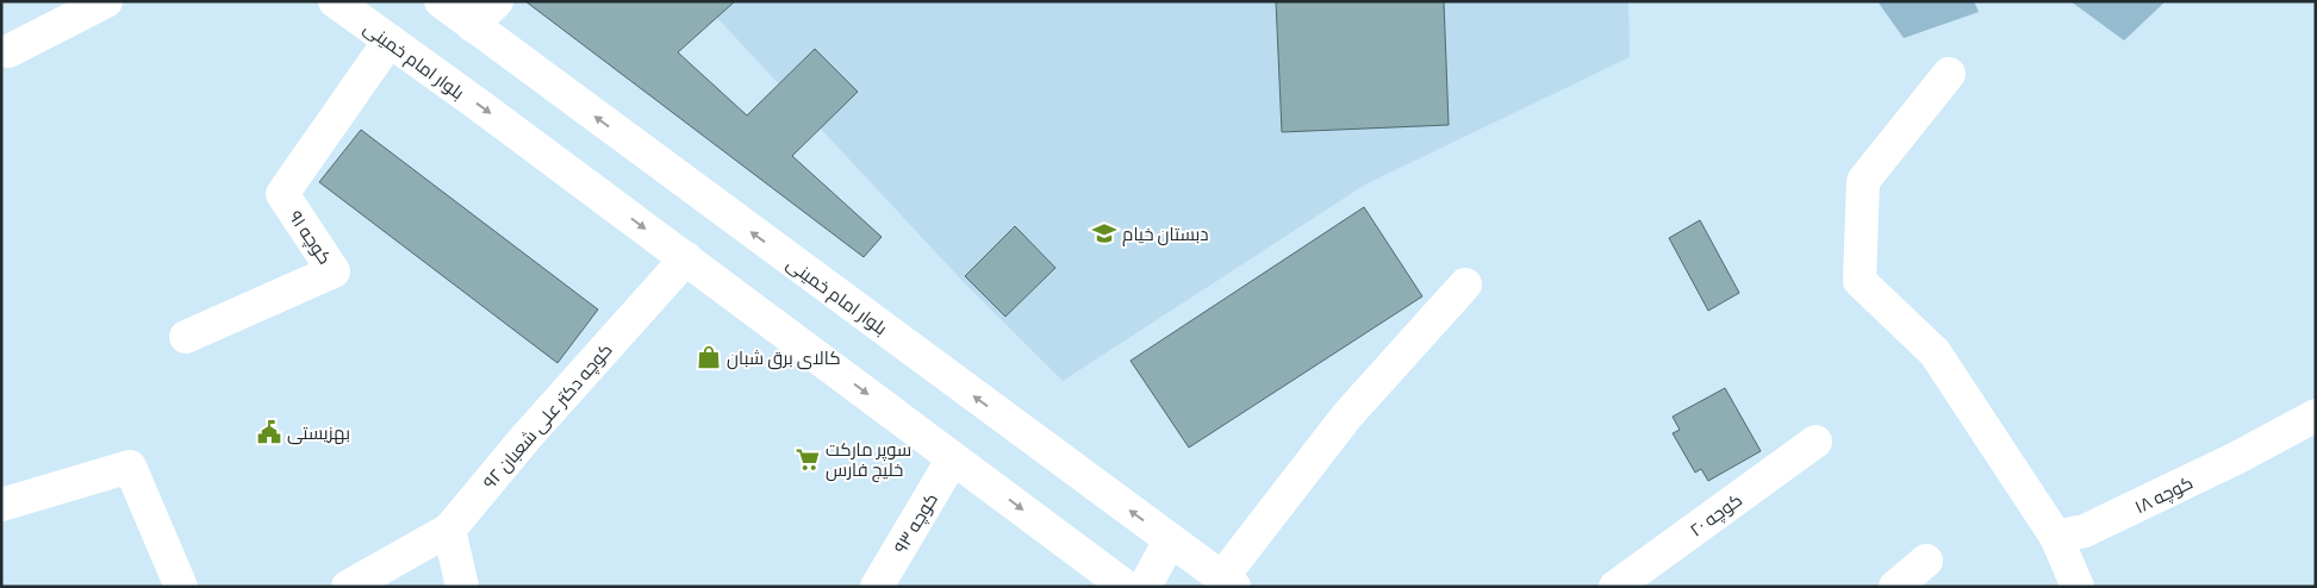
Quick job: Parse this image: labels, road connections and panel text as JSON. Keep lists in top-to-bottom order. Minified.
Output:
{"streets":{"street":["بلوار امام خمینی","کوچه ۹۱","کوچه دکتر علی شعبان ۹۲","کوچه ۱۸","کوچه ۲۰","کوچه ۹۳"]},"crossings":[["بلوار امام خمینی","کوچه ۹۱"],["بلوار امام خمینی","کوچه دکتر علی شعبان ۹۲"],["بلوار امام خمینی","کوچه ۹۳"]],"places":{"school or university":["دبستان خیام"],"shop":["کالای برق شبان"],"public building":["بهزیستی"],"supermarket":["سوپر مارکت خلیج فارس"]}}
